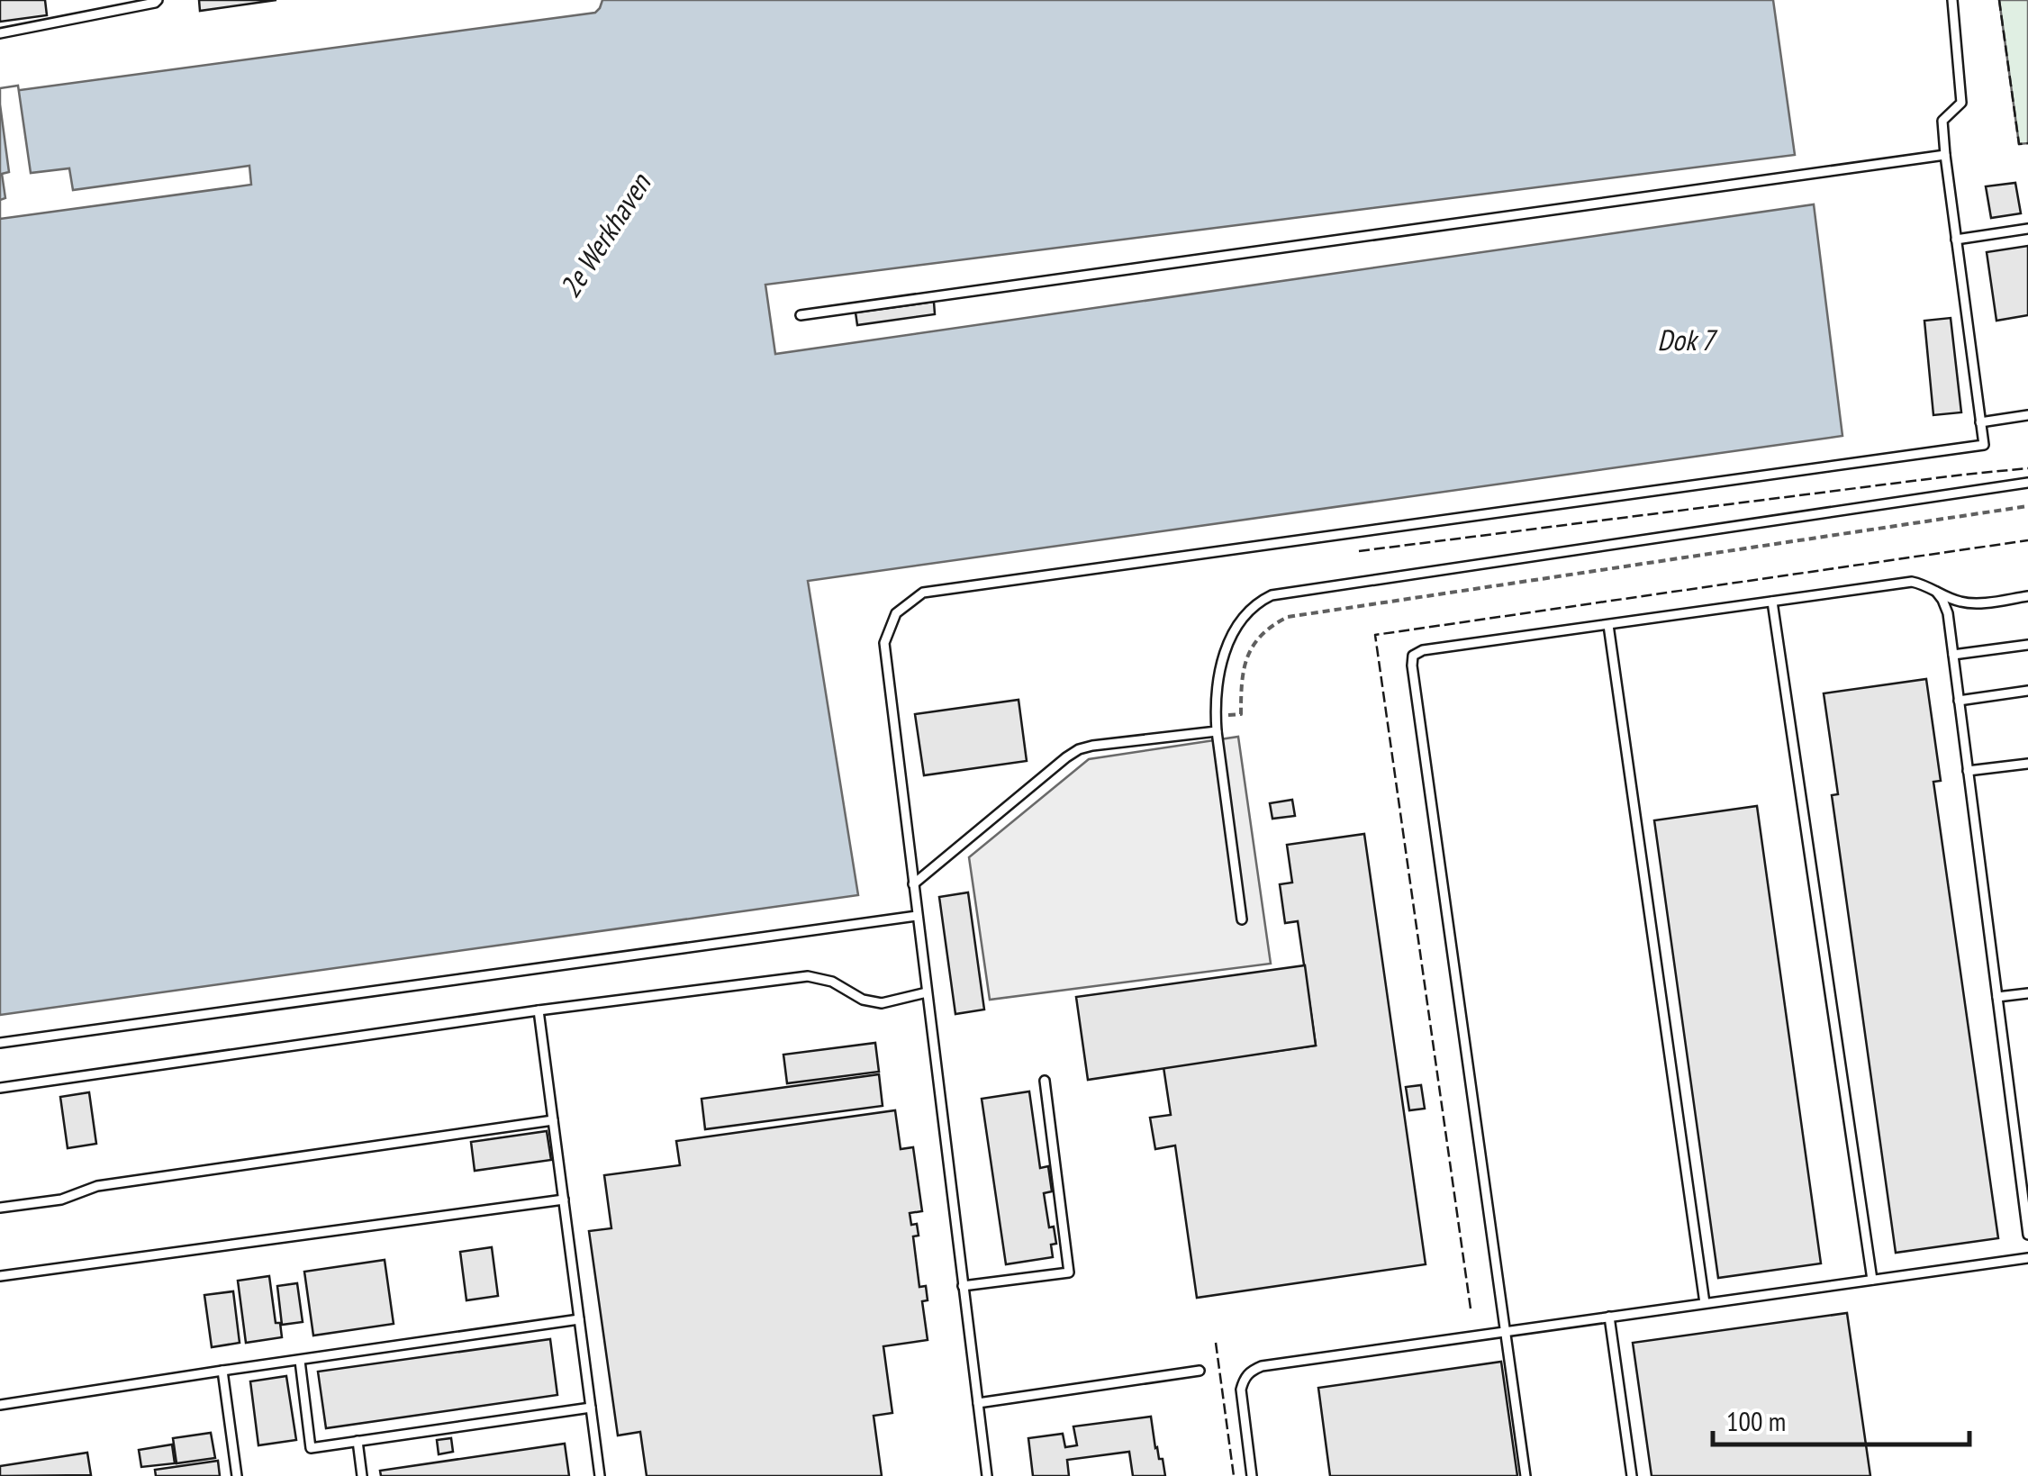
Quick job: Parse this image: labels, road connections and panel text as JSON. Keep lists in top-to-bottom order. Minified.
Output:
{"water":["2e Werkhaven","Dok 7"],"scale_bar":"100 m"}
